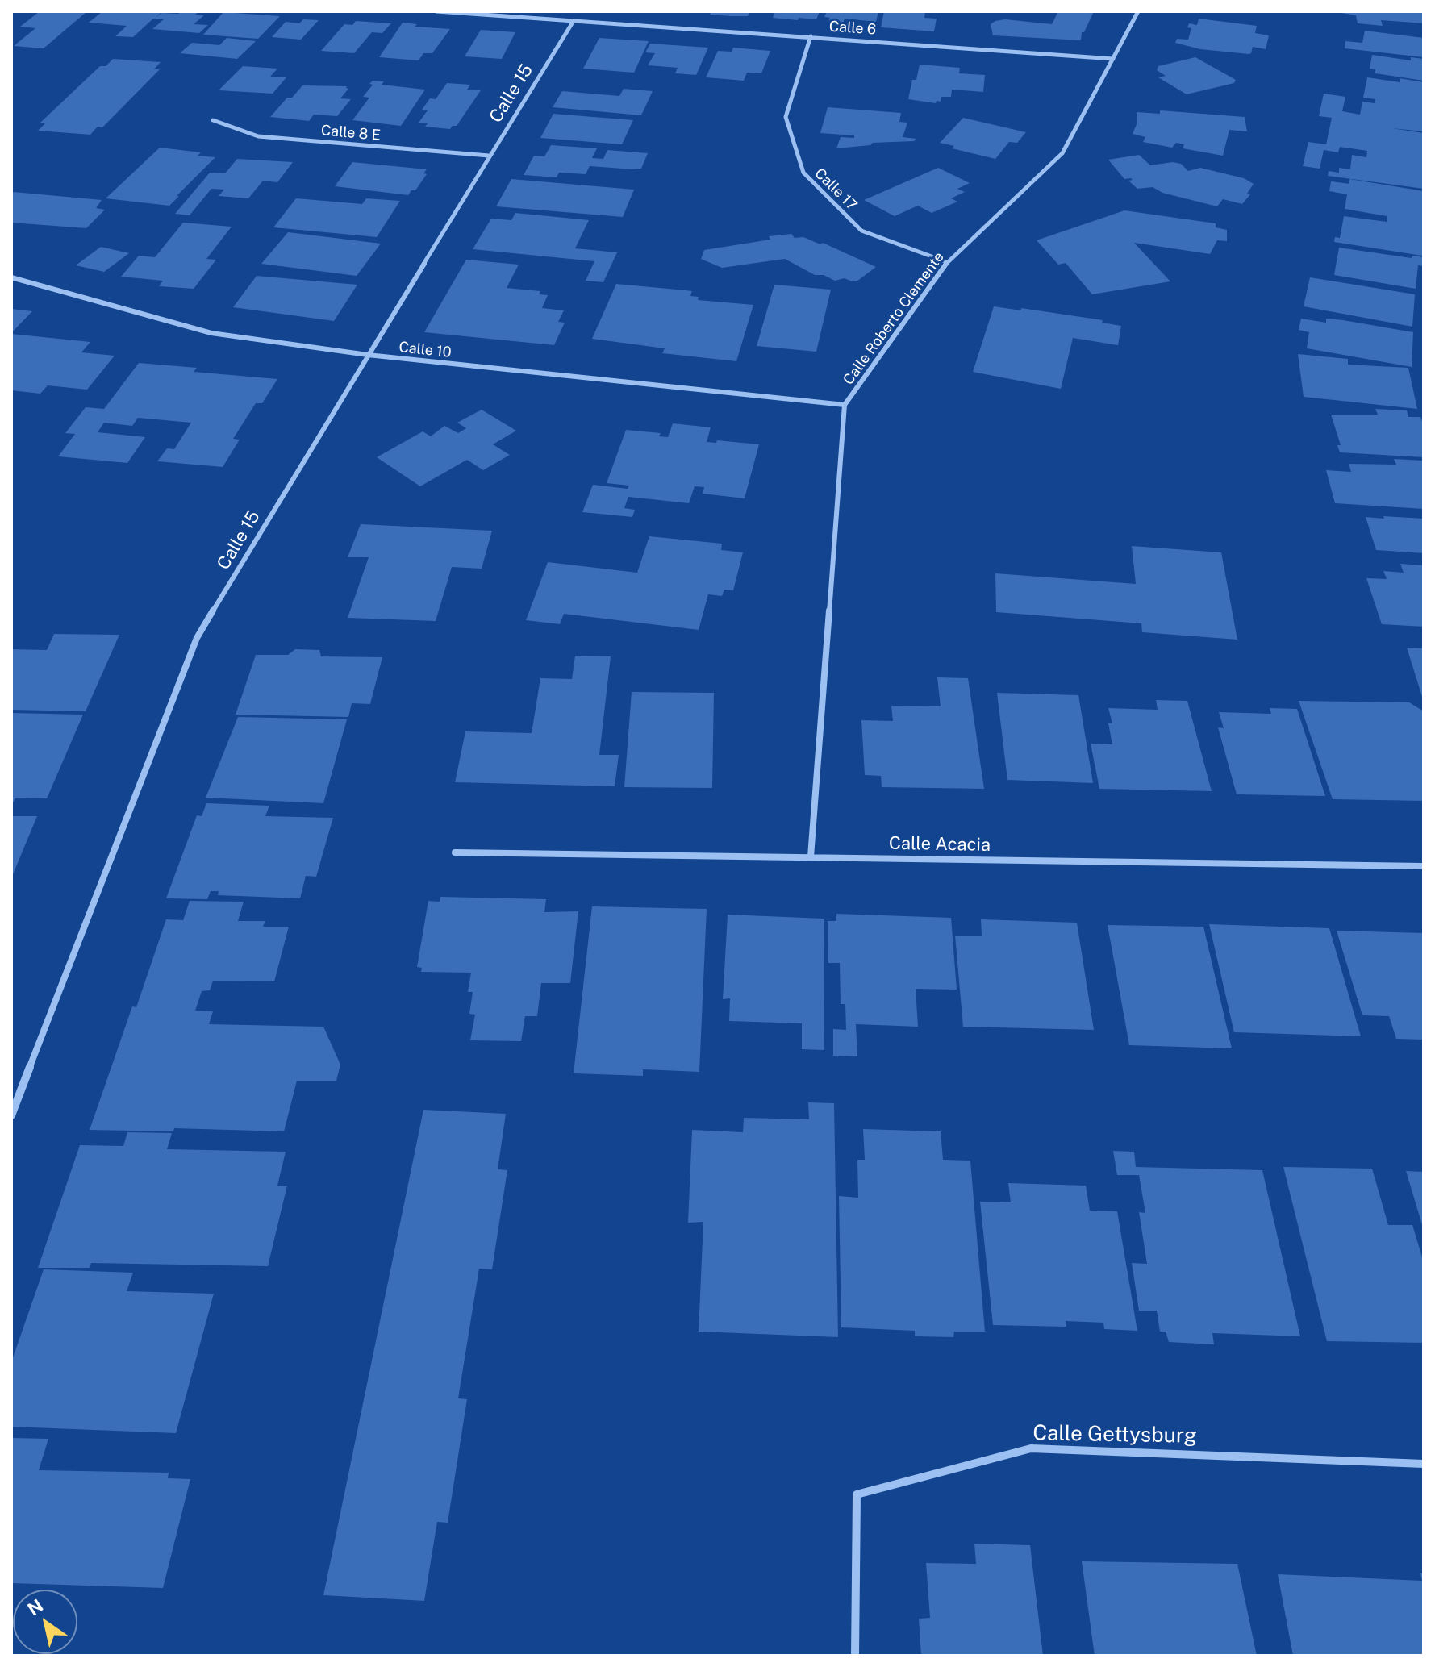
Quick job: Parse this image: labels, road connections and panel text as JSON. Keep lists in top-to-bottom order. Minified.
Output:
{"streets":{"street":["Calle 6","Calle 15","Calle 8 E","Calle 17","Calle Roberto Clemente","Calle 10","Calle Acacia","Calle Gettysburg"]},"crossings":[["Calle 6","Calle 15"],["Calle 6","Calle 17"],["Calle 6","Calle Roberto Clemente"],["Calle 15","Calle 8 E"],["Calle 15","Calle 10"],["Calle 17","Calle Roberto Clemente"],["Calle Roberto Clemente","Calle 10"],["Calle Roberto Clemente","Calle Acacia"]],"north":"top left"}
